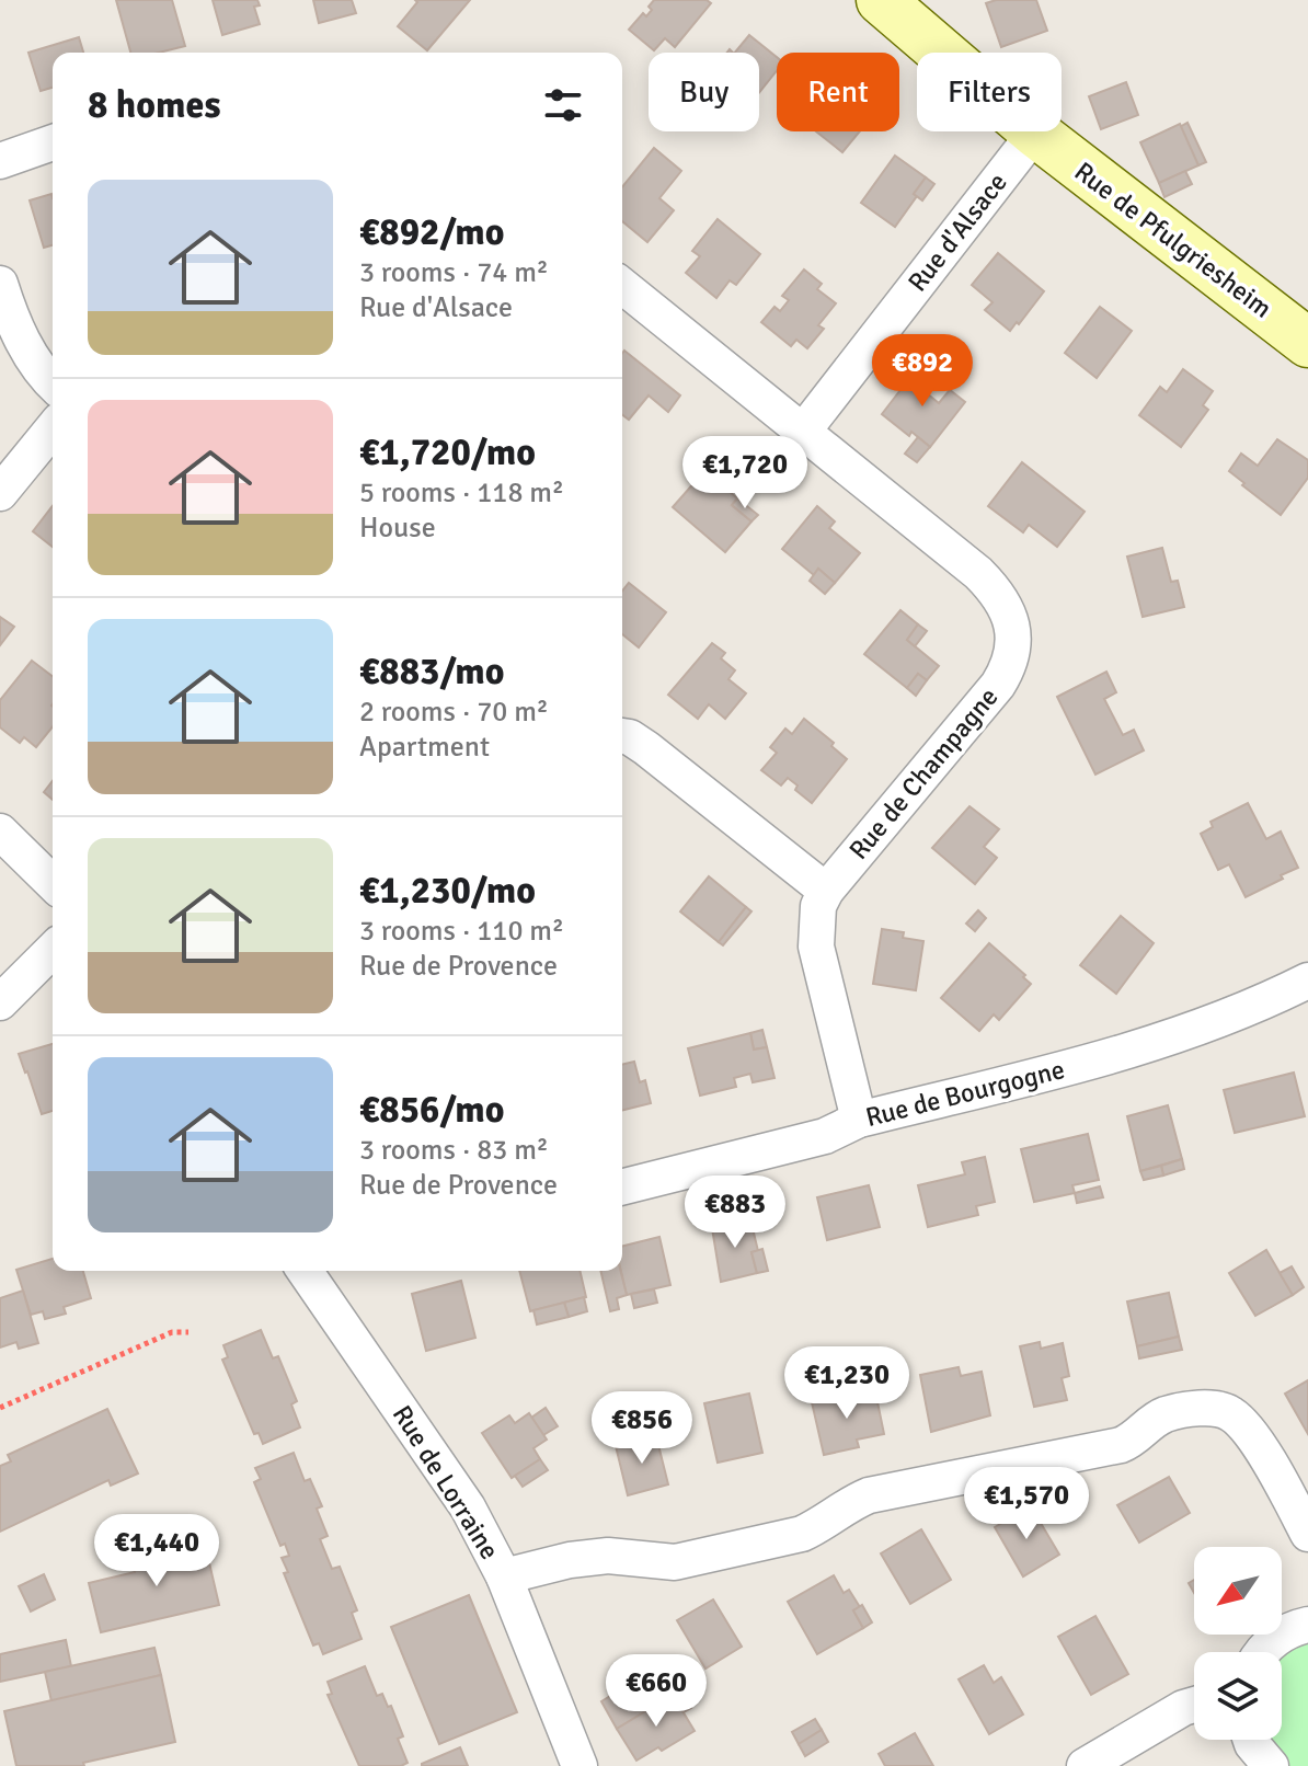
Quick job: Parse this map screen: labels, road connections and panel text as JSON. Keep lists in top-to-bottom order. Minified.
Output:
{"streets":{"main road":["Rue de Pfulgriesheim"],"street":["Rue d'Alsace","Rue de Champagne","Rue de Bourgogne","Rue de Lorraine"]},"crossings":[["Rue d'Alsace","Rue de Pfulgriesheim"],["Rue d'Alsace","Rue de Champagne"],["Rue de Champagne","Rue de Bourgogne"]],"north":"bottom left","page":{"chip":["Buy","Rent","Filters"],"heading":"8 homes","list":[{"name":"€892/mo","note":"3 rooms · 74 m² · Rue d'Alsace"},{"name":"€1,720/mo","note":"5 rooms · 118 m² · House"},{"name":"€883/mo","note":"2 rooms · 70 m² · Apartment"},{"name":"€1,230/mo","note":"3 rooms · 110 m² · Rue de Provence"},{"name":"€856/mo","note":"3 rooms · 83 m² · Rue de Provence"}],"price":["€892","€1,720","€883","€1,230","€856","€1,570","€1,440","€660"]}}
